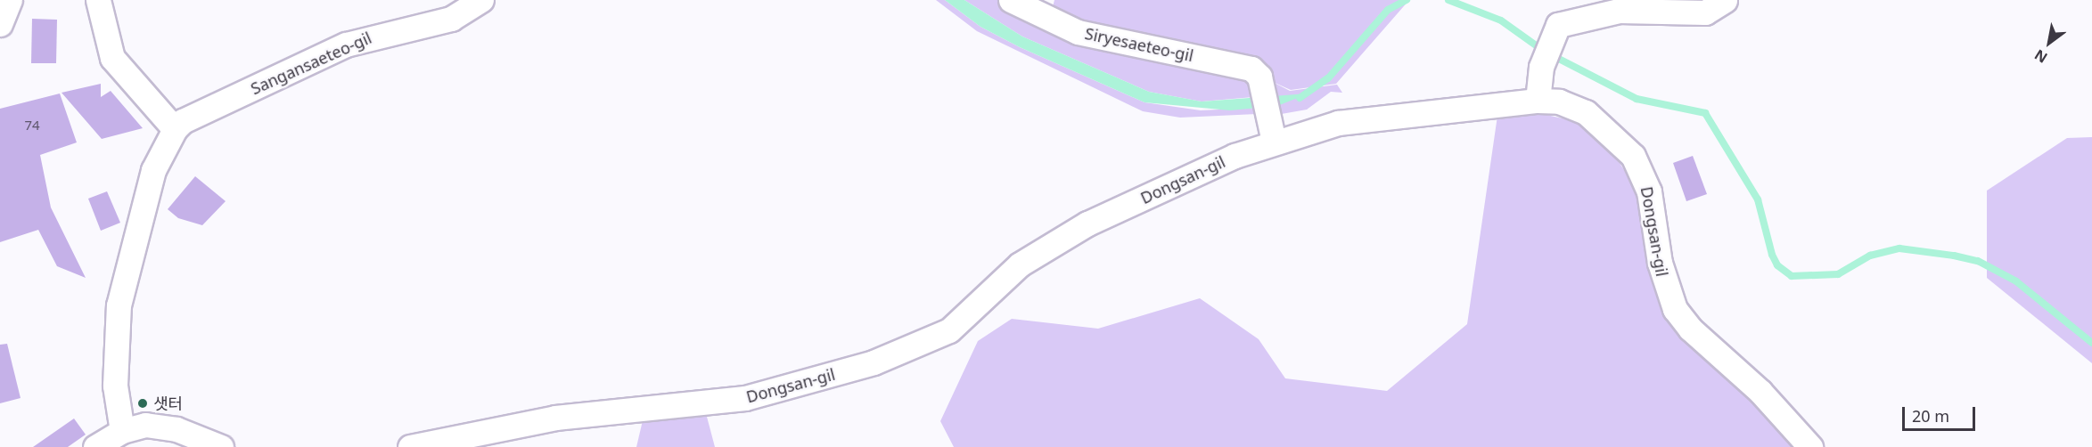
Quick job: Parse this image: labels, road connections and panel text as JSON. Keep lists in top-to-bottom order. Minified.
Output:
{"streets":{"street":["Siryesaeteo-gil","Sangansaeteo-gil","Dongsan-gil"]},"crossings":[["Siryesaeteo-gil","Dongsan-gil"]],"places":["샛터"],"house_numbers":["74"],"scale_bar":"20 m","north":"bottom left"}
